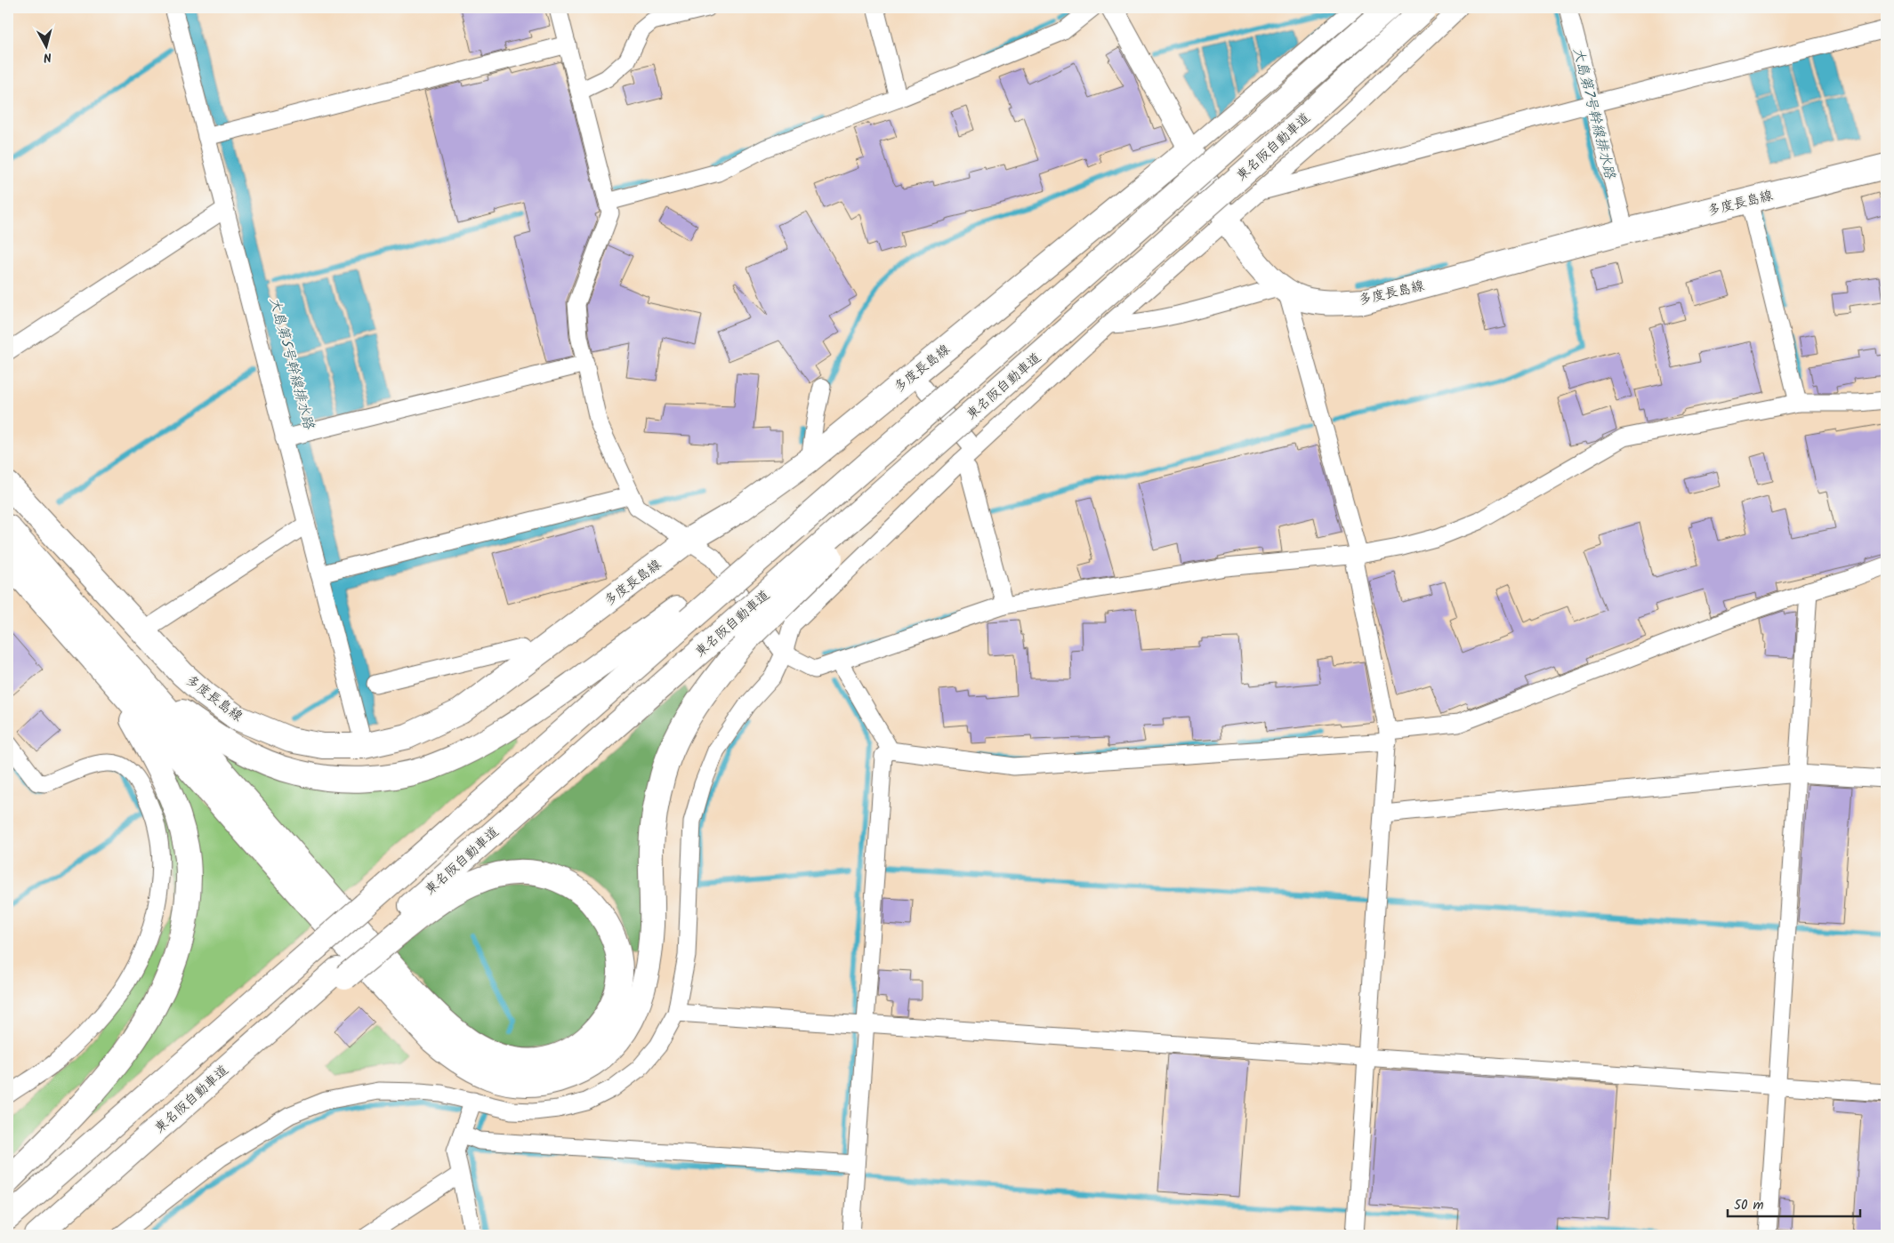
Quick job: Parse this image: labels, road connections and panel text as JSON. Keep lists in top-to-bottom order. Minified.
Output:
{"streets":{"main road":["東名阪自動車道","多度長島線"]},"water":["大島第7号幹線排水路","大島第5号幹線排水路"],"scale_bar":"50 m","north":"bottom"}
